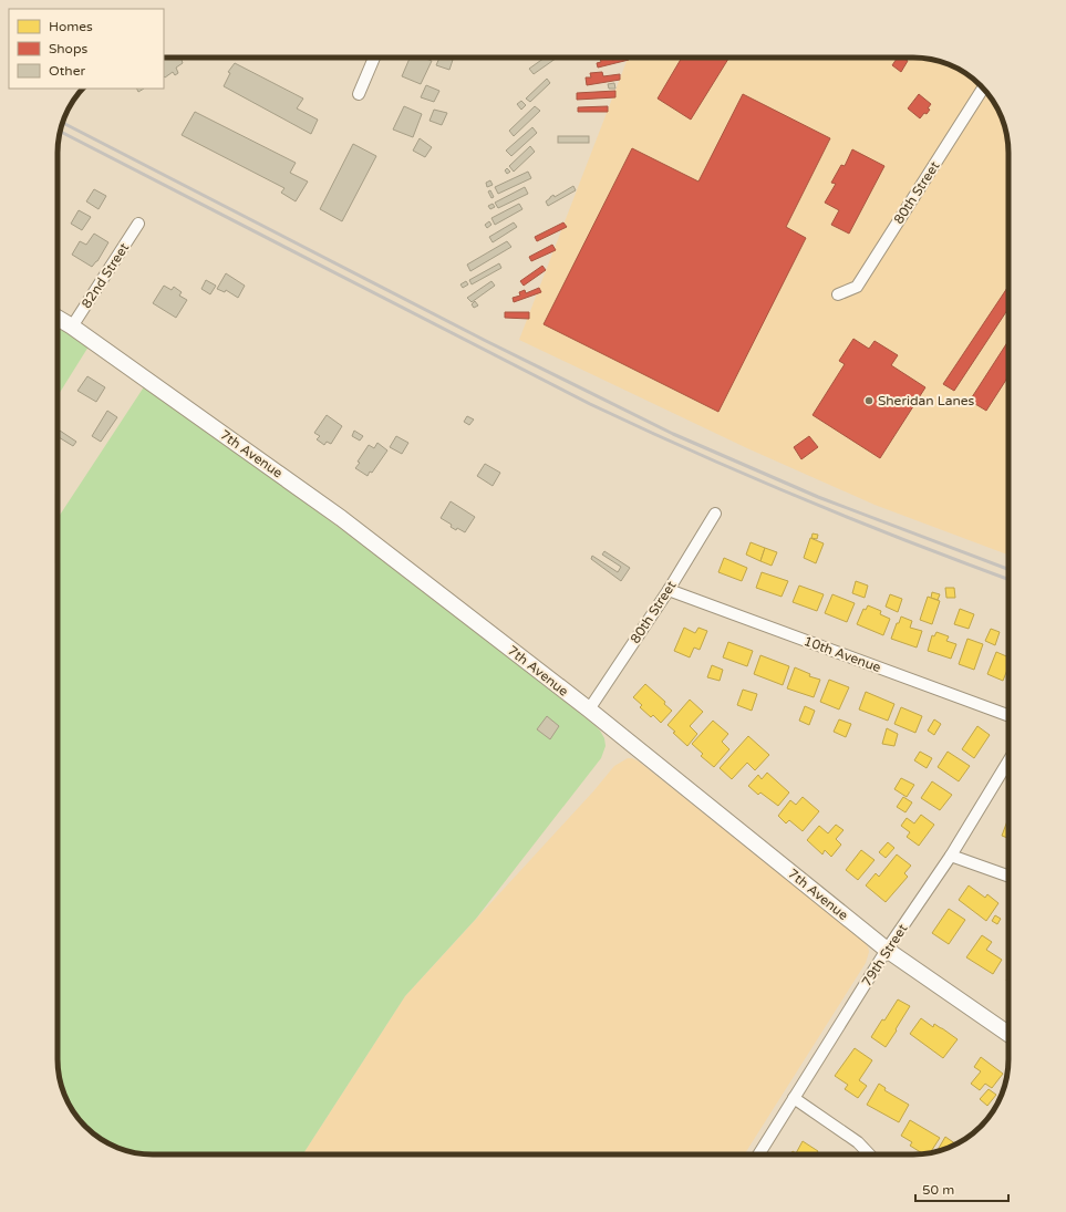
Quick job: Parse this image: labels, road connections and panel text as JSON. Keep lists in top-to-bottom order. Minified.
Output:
{"streets":{"street":["80th Street","82nd Street","7th Avenue","10th Avenue","79th Street"]},"crossings":[["80th Street","7th Avenue"],["80th Street","10th Avenue"],["82nd Street","7th Avenue"],["7th Avenue","79th Street"]],"places":["Sheridan Lanes"],"legend":["Homes","Shops","Other"],"scale_bar":"50 m"}
